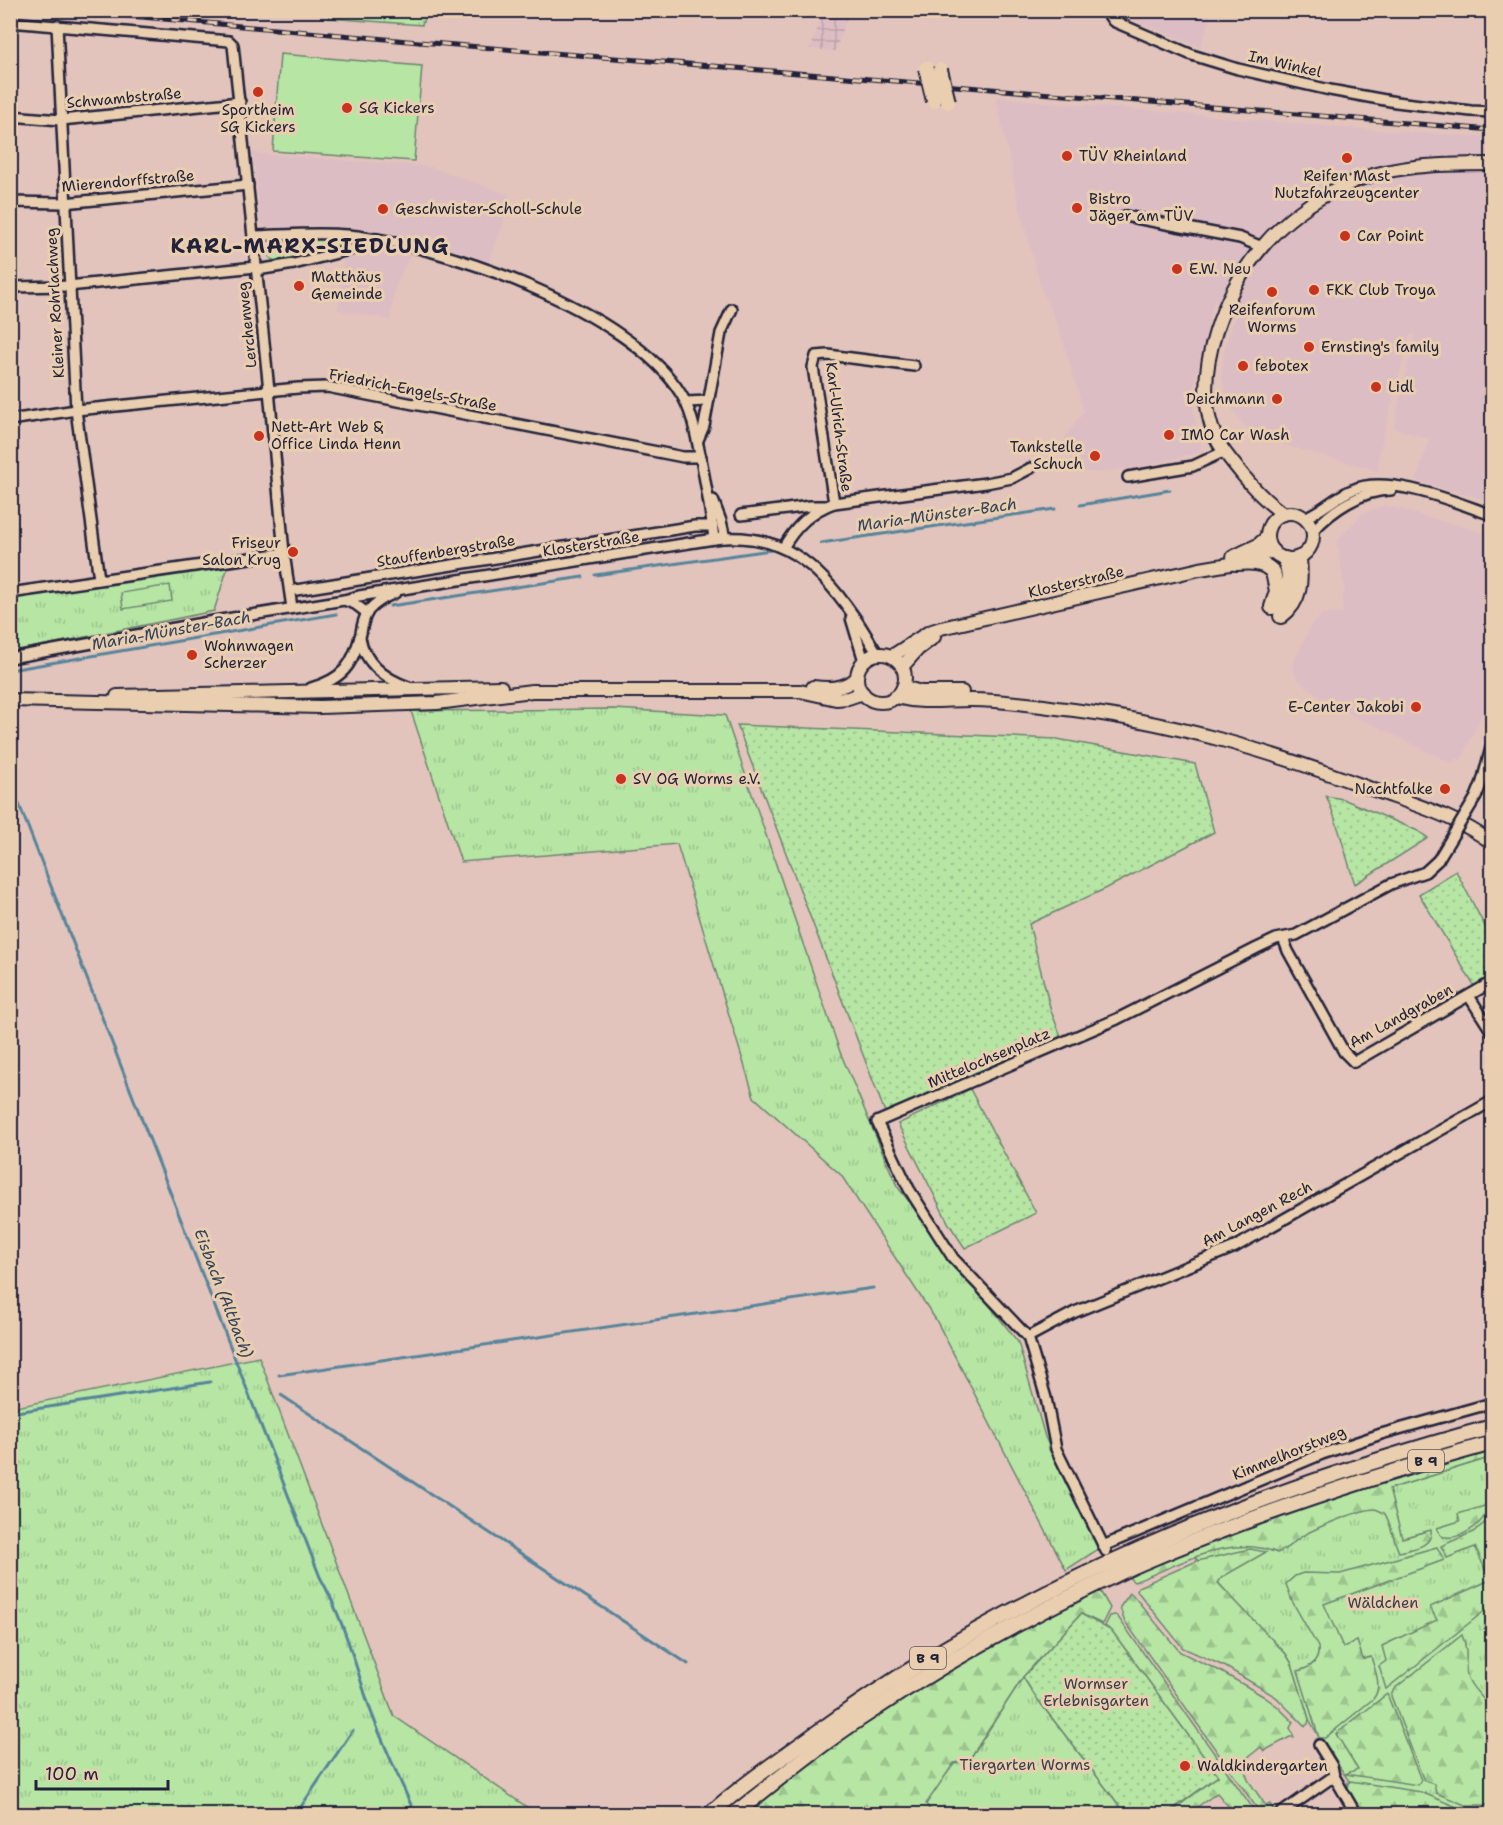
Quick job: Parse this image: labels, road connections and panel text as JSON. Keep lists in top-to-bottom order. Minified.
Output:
{"streets":{"highway":["B 9"],"main road":["Klosterstraße"],"street":["Im Winkel","Schwambstraße","Mierendorffstraße","Kleiner Rohrlachweg","Lerchenweg","Friedrich-Engels-Straße","Karl-Ulrich-Straße","Stauffenbergstraße","Am Landgraben","Mittelochsenplatz","Am Langen Rech","Kimmelhorstweg"]},"crossings":[["Schwambstraße","Kleiner Rohrlachweg"],["Schwambstraße","Lerchenweg"],["Mierendorffstraße","Kleiner Rohrlachweg"],["Mierendorffstraße","Lerchenweg"],["Kleiner Rohrlachweg","Lerchenweg"],["Kleiner Rohrlachweg","Friedrich-Engels-Straße"],["Lerchenweg","Friedrich-Engels-Straße"],["Lerchenweg","Klosterstraße"],["Lerchenweg","Stauffenbergstraße"],["Am Landgraben","Mittelochsenplatz"],["Mittelochsenplatz","Am Langen Rech"],["Mittelochsenplatz","Kimmelhorstweg"]],"districts":["KARL-MARX-SIEDLUNG"],"water":["Maria-Münster-Bach","Eisbach (Altbach)"],"parks":["Wäldchen","Wormser Erlebnisgarten","Tiergarten Worms"],"places":["Sportheim SG Kickers","SG Kickers","TÜV Rheinland","Reifen Mast Nutzfahrzeugcenter","Bistro Jäger am TÜV","Geschwister-Scholl-Schule","Car Point","E.W. Neu","Matthäus Gemeinde","FKK Club Troya","Reifenforum Worms","Ernsting's family","febotex","Lidl","Deichmann","IMO Car Wash","Nett-Art Web & Office Linda Henn","Tankstelle Schuch","Friseur Salon Krug","Wohnwagen Scherzer","E-Center Jakobi","SV OG Worms e.V.","Nachtfalke","Waldkindergarten"],"scale_bar":"100 m"}
